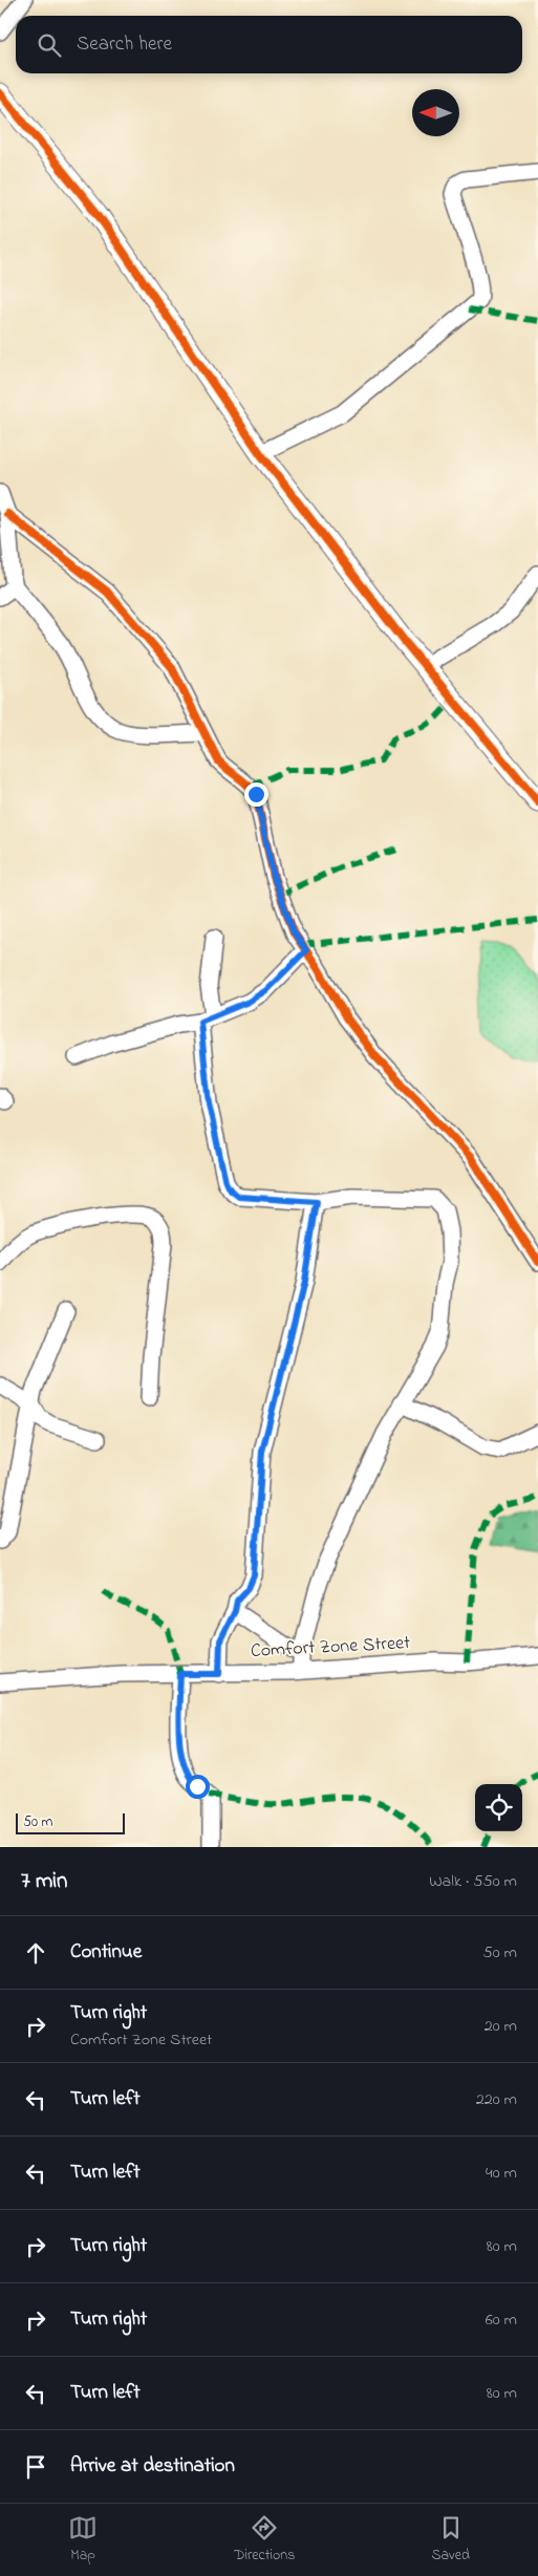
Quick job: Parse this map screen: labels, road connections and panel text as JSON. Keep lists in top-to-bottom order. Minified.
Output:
{"streets":{"street":["Comfort Zone Street"]},"scale_bar":"50 m","north":"left","page":{"search":"Search here","scale":"50 m","heading":["7 min","Walk · 550 m"],"list":[["Continue","50 m"],["Turn right","Comfort Zone Street","20 m"],["Turn left","220 m"],["Turn left","40 m"],["Turn right","80 m"],["Turn right","60 m"],["Turn left","80 m"],"Arrive at destination"],"nav":["Map","Directions","Saved"]}}
